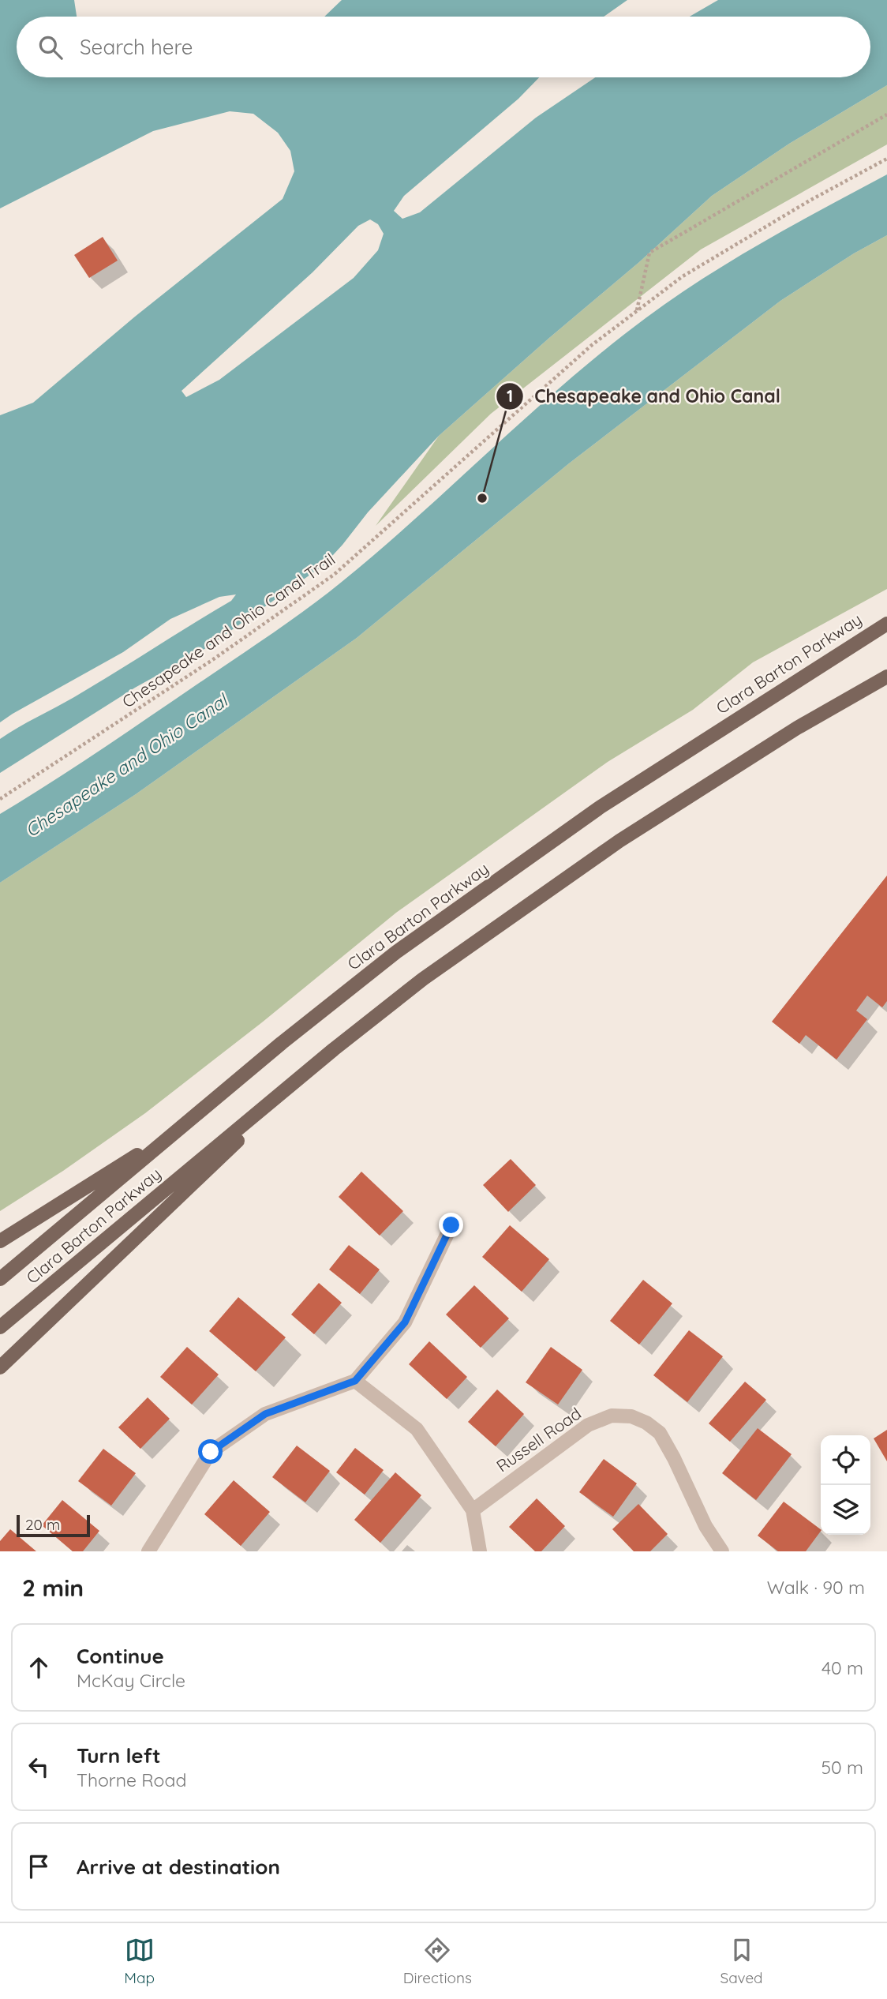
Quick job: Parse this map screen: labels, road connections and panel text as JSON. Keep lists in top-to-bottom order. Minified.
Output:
{"streets":{"main road":["Clara Barton Parkway"],"street":["Russell Road"],"path":["Chesapeake and Ohio Canal Trail"]},"water":["Chesapeake and Ohio Canal"],"places":["Chesapeake and Ohio Canal"],"scale_bar":"20 m","page":{"search":"Search here","scale":"20 m","heading":["2 min","Walk · 90 m"],"list":[["Continue","McKay Circle","40 m"],["Turn left","Thorne Road","50 m"],"Arrive at destination"],"nav":["Map","Directions","Saved"]}}
